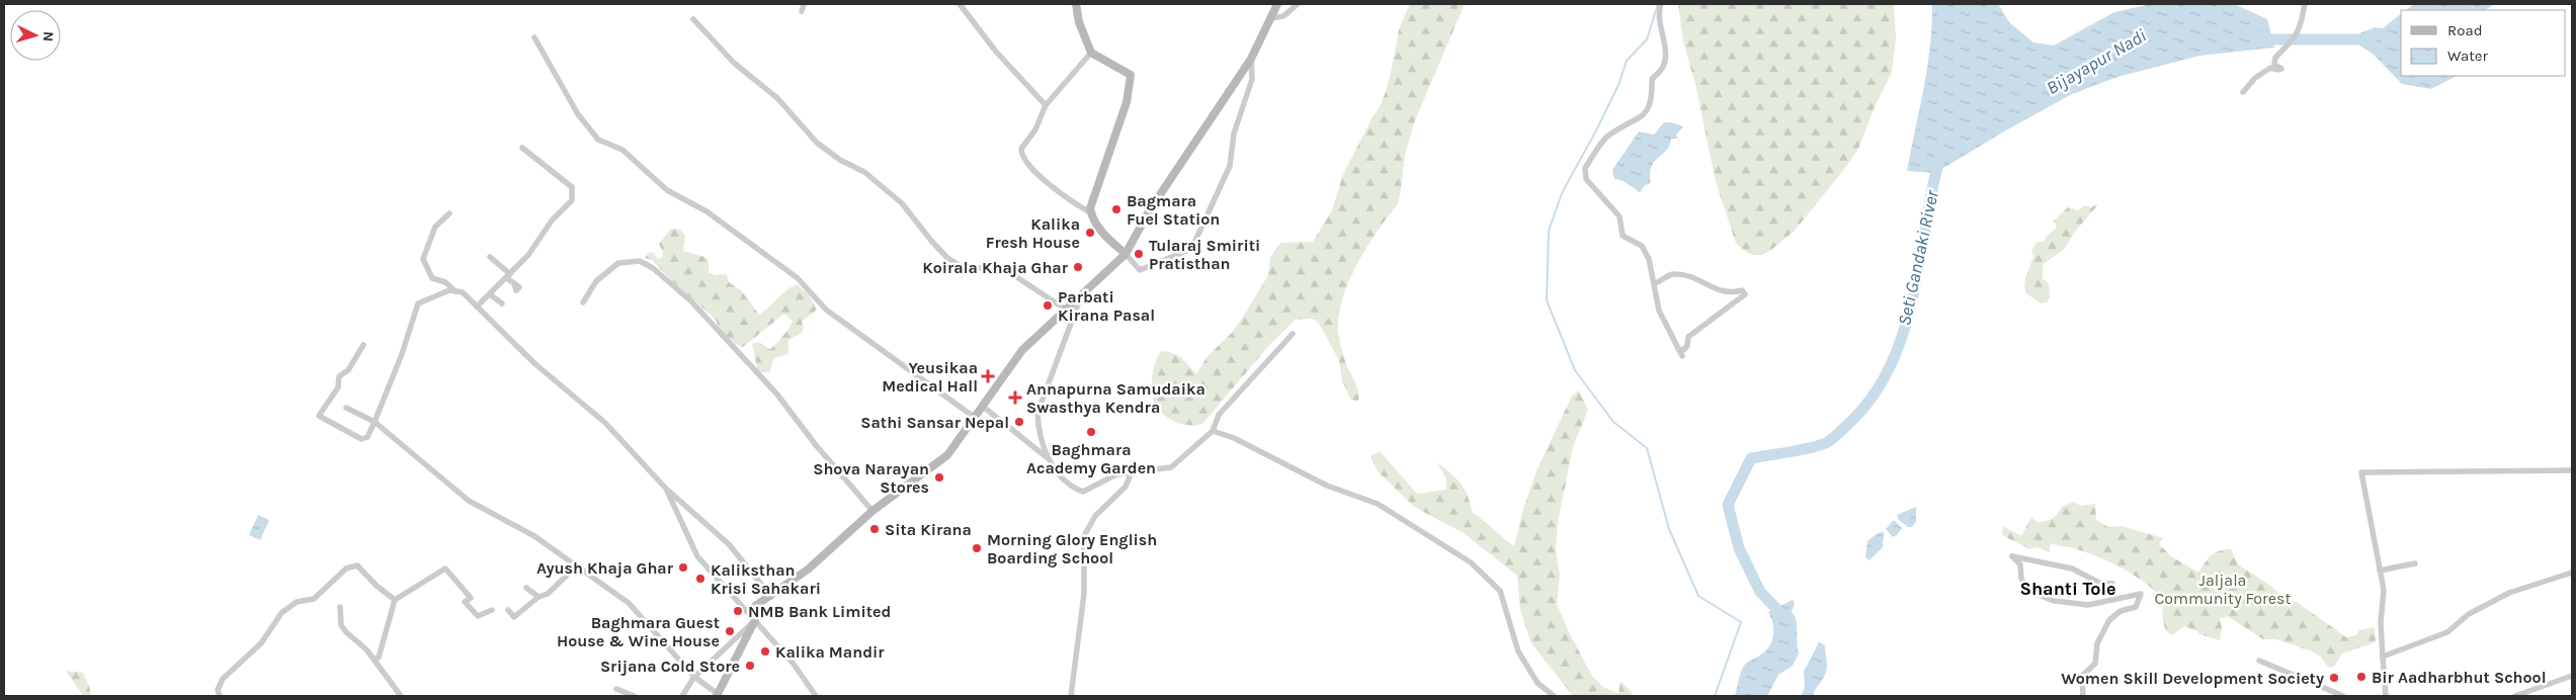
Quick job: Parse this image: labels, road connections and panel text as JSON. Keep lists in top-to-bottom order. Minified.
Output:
{"districts":["Shanti Tole"],"water":["Bijayapur Nadi","Seti Gandaki River"],"parks":["Jaljala Community Forest"],"places":{"other":["Bagmara Fuel Station","Kalika Fresh House","Tularaj Smiriti Pratisthan","Koirala Khaja Ghar","Parbati Kirana Pasal","Sathi Sansar Nepal","Baghmara Academy Garden","Shova Narayan Stores","Sita Kirana","Morning Glory English Boarding School","Ayush Khaja Ghar","Kaliksthan Krisi Sahakari","NMB Bank Limited","Baghmara Guest House & Wine House","Kalika Mandir","Srijana Cold Store","Bir Aadharbhut School","Women Skill Development Society"],"health":["Yeusikaa Medical Hall","Annapurna Samudaika Swasthya Kendra"]},"legend":["Road","Water"],"north":"right"}
